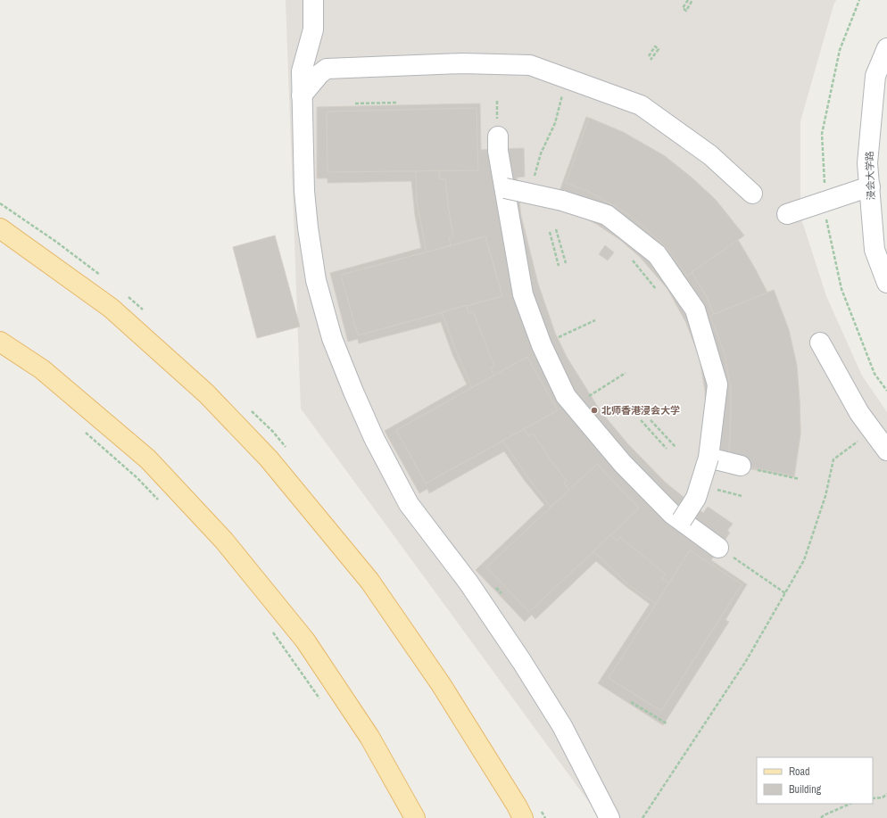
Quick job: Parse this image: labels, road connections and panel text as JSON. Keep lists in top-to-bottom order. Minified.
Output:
{"streets":{"street":["浸会大学路"]},"places":["北师香港浸会大学"],"legend":["Road","Building"]}
